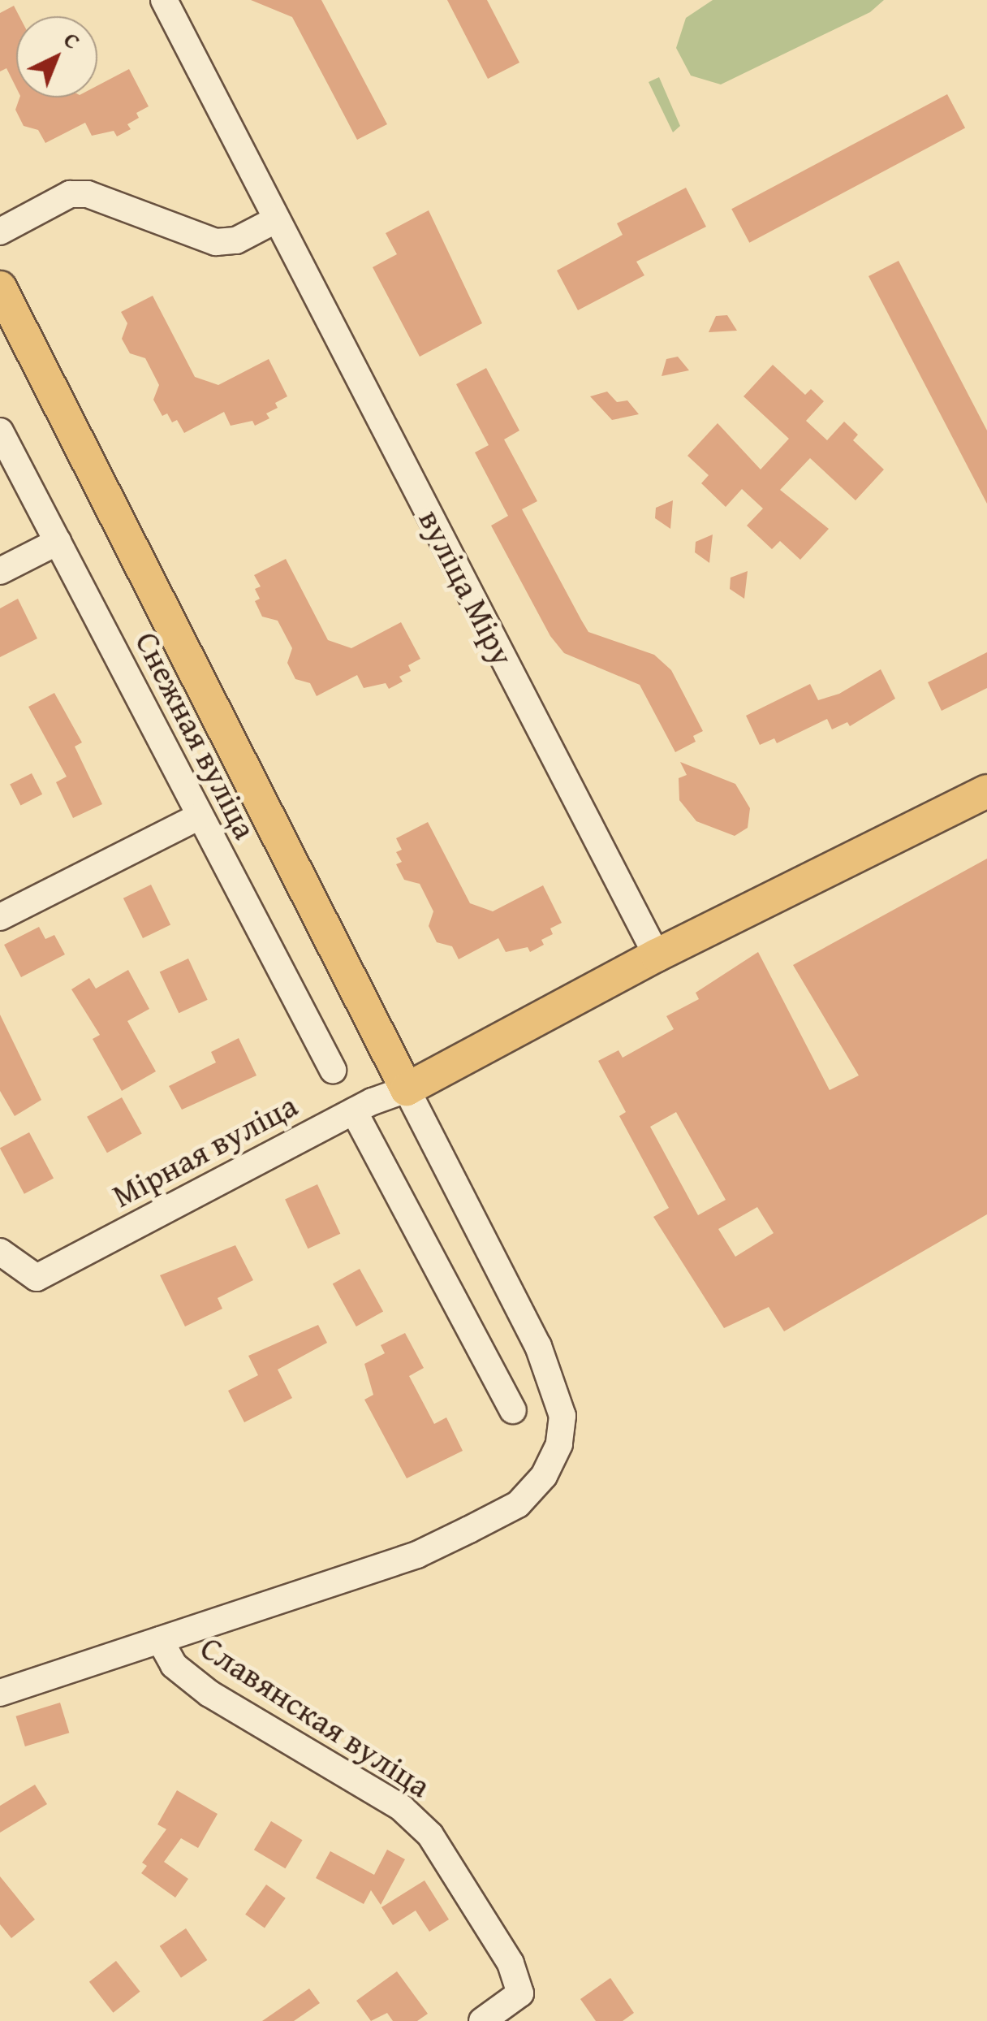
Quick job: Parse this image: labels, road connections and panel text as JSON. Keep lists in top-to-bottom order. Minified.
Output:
{"streets":{"street":["вуліца Міру","Снежная вуліца","Мірная вуліца","Славянская вуліца"]},"north":"top right"}
